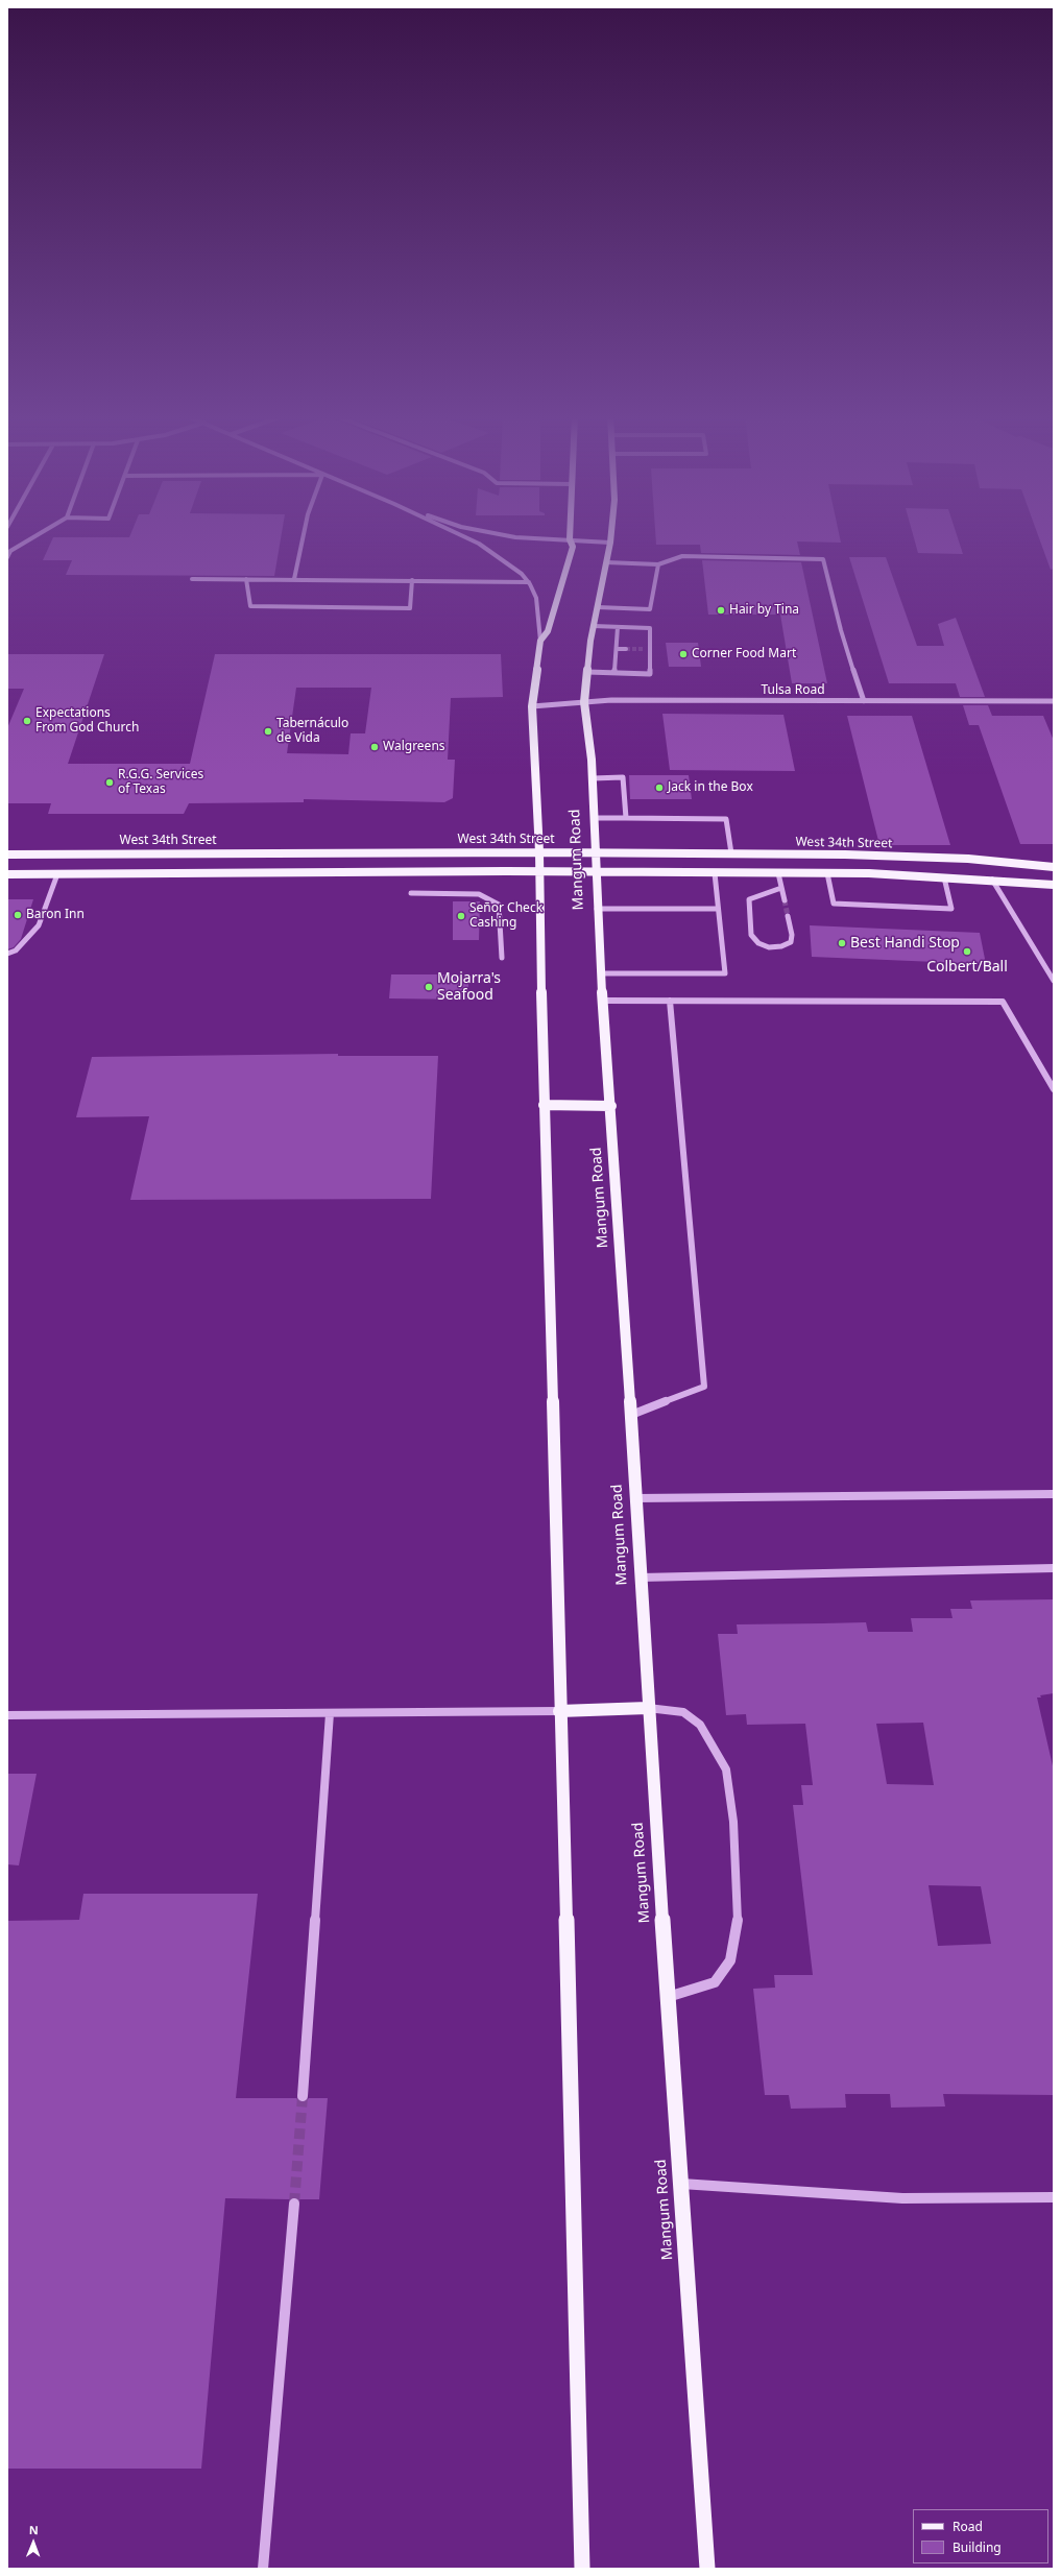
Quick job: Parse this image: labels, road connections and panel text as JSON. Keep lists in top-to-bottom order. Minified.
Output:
{"streets":{"main road":["West 34th Street","Mangum Road"],"street":["Tulsa Road"]},"crossings":[["Tulsa Road","Mangum Road"],["West 34th Street","Mangum Road"]],"places":["Hair by Tina","Corner Food Mart","Expectations From God Church","Tabernáculo de Vida","Walgreens","R.G.G. Services of Texas","Jack in the Box","Baron Inn","Señor Check Cashing","Best Handi Stop","Colbert/Ball","Mojarra's Seafood"],"legend":["Road","Building"],"north":"top"}
